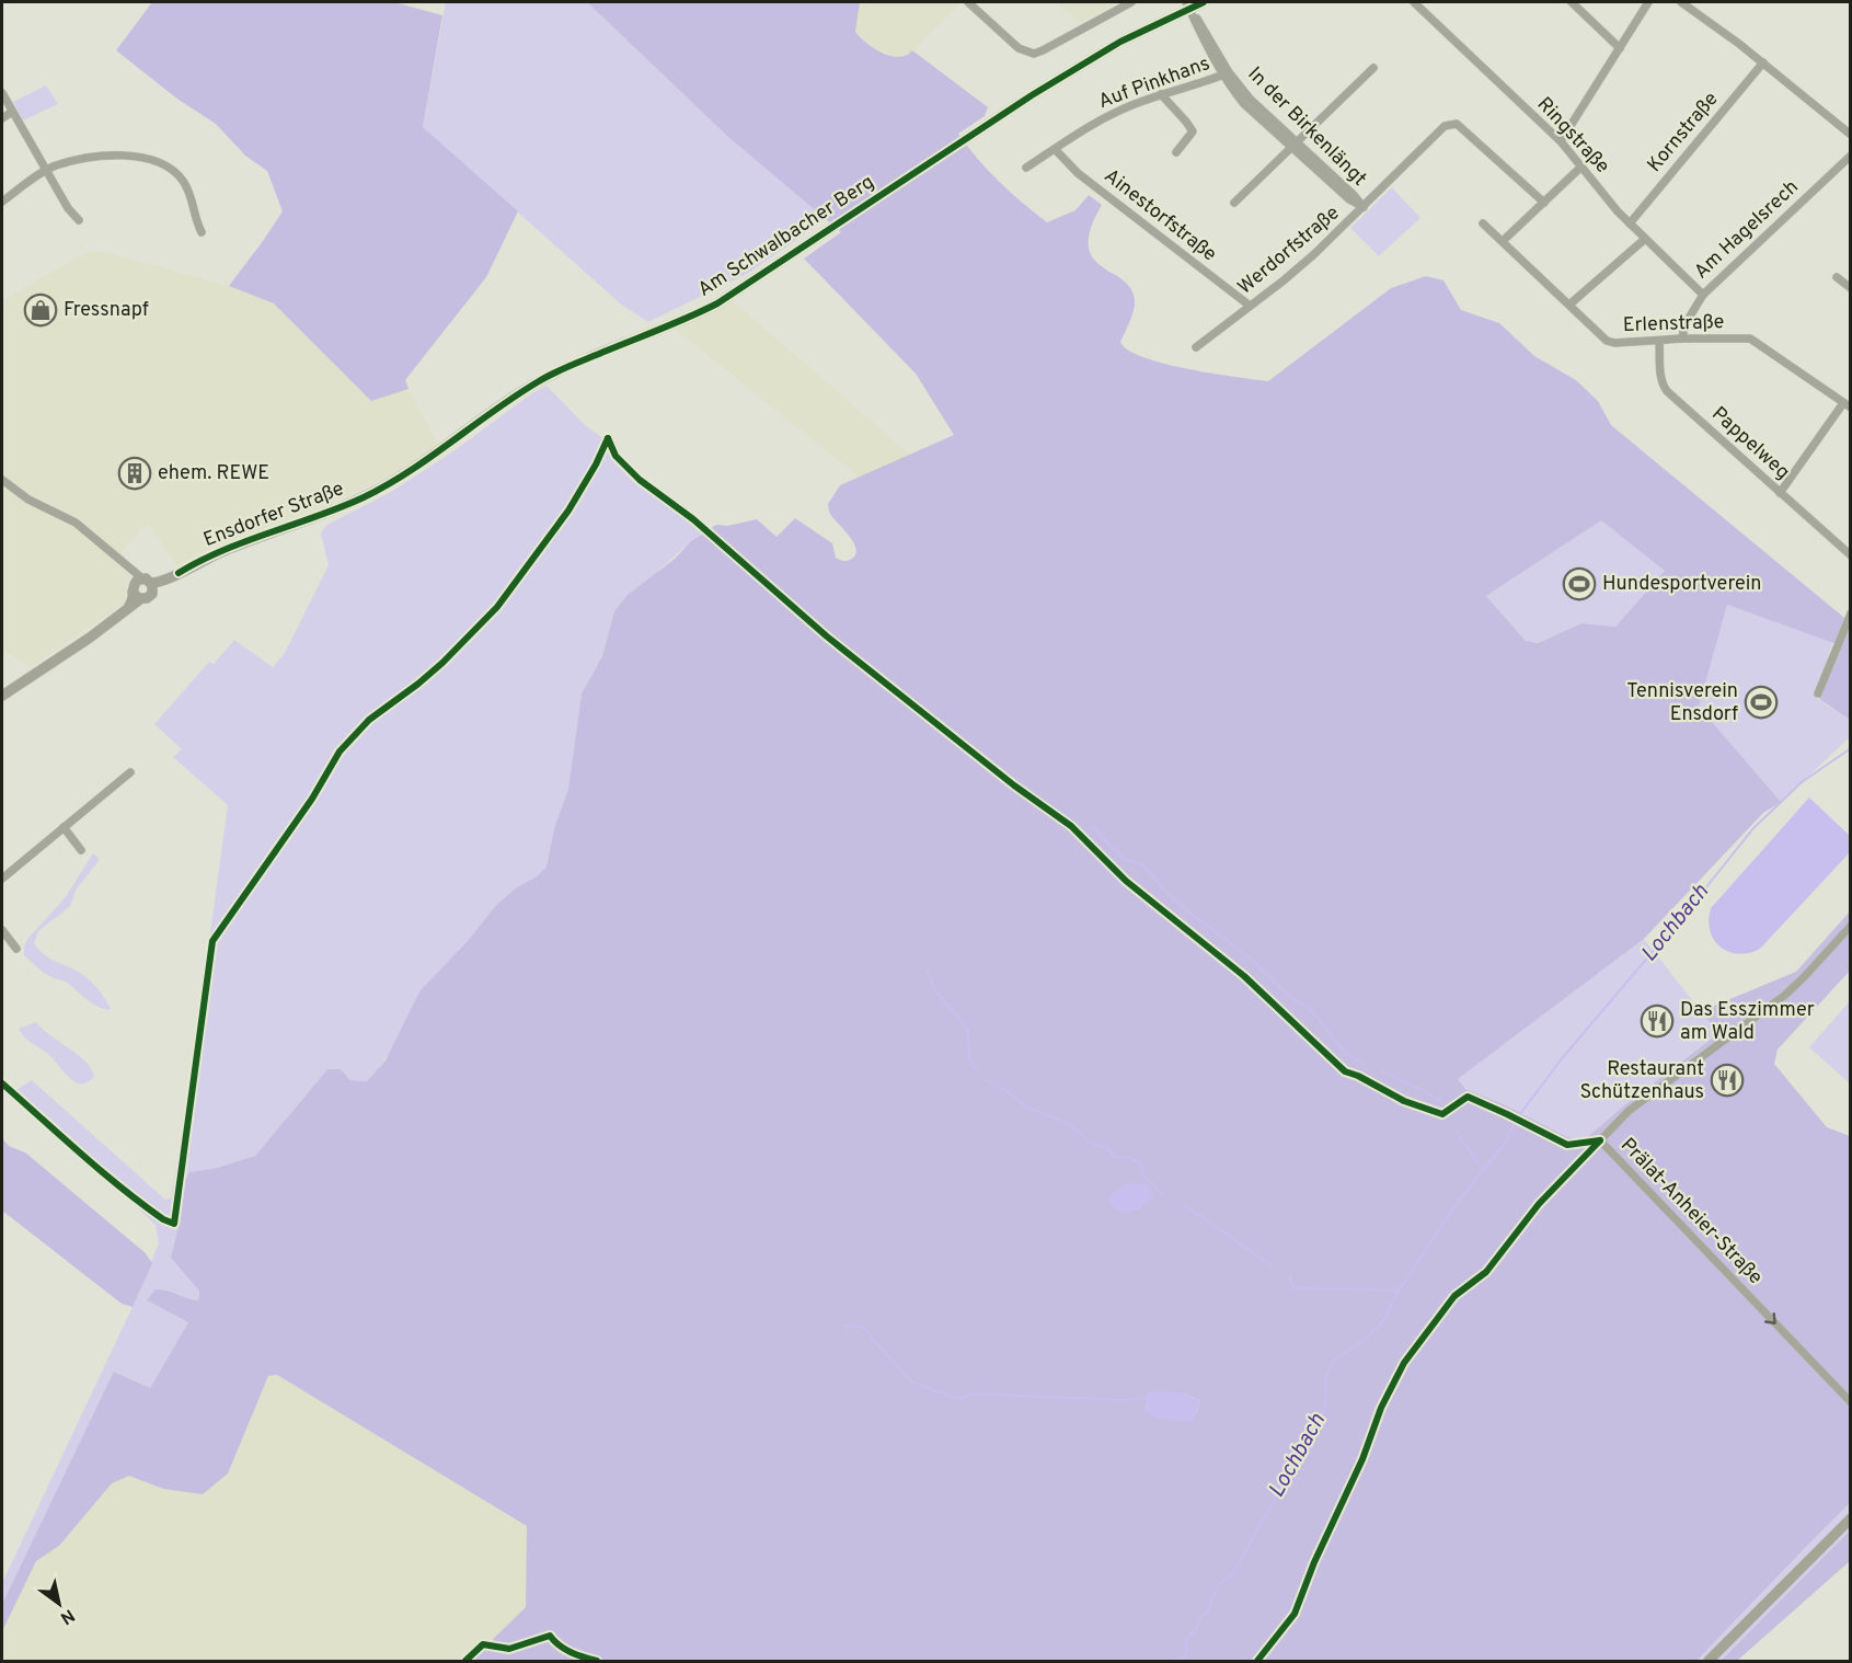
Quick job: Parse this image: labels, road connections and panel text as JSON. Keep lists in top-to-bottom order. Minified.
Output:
{"streets":{"main road":["Am Schwalbacher Berg","Ensdorfer Straße"],"street":["Auf Pinkhans","In der Birkenlängt","Kornstraße","Ringstraße","Ainestorfstraße","Am Hagelsrech","Werdorfstraße","Erlenstraße","Pappelweg","Prälat-Anheier-Straße"]},"crossings":[["Auf Pinkhans","In der Birkenlängt"],["Auf Pinkhans","Ainestorfstraße"],["In der Birkenlängt","Am Schwalbacher Berg"],["In der Birkenlängt","Werdorfstraße"],["Kornstraße","Ringstraße"],["Ringstraße","Am Hagelsrech"],["Ainestorfstraße","Werdorfstraße"],["Am Hagelsrech","Erlenstraße"],["Am Schwalbacher Berg","Ensdorfer Straße"],["Erlenstraße","Pappelweg"]],"water":["Lochbach"],"places":{"shop":["Fressnapf"],"building":["ehem. REWE"],"sports":["Hundesportverein","Tennisverein Ensdorf"],"restaurant":["Das Esszimmer am Wald","Restaurant Schützenhaus"]},"north":"bottom right"}
